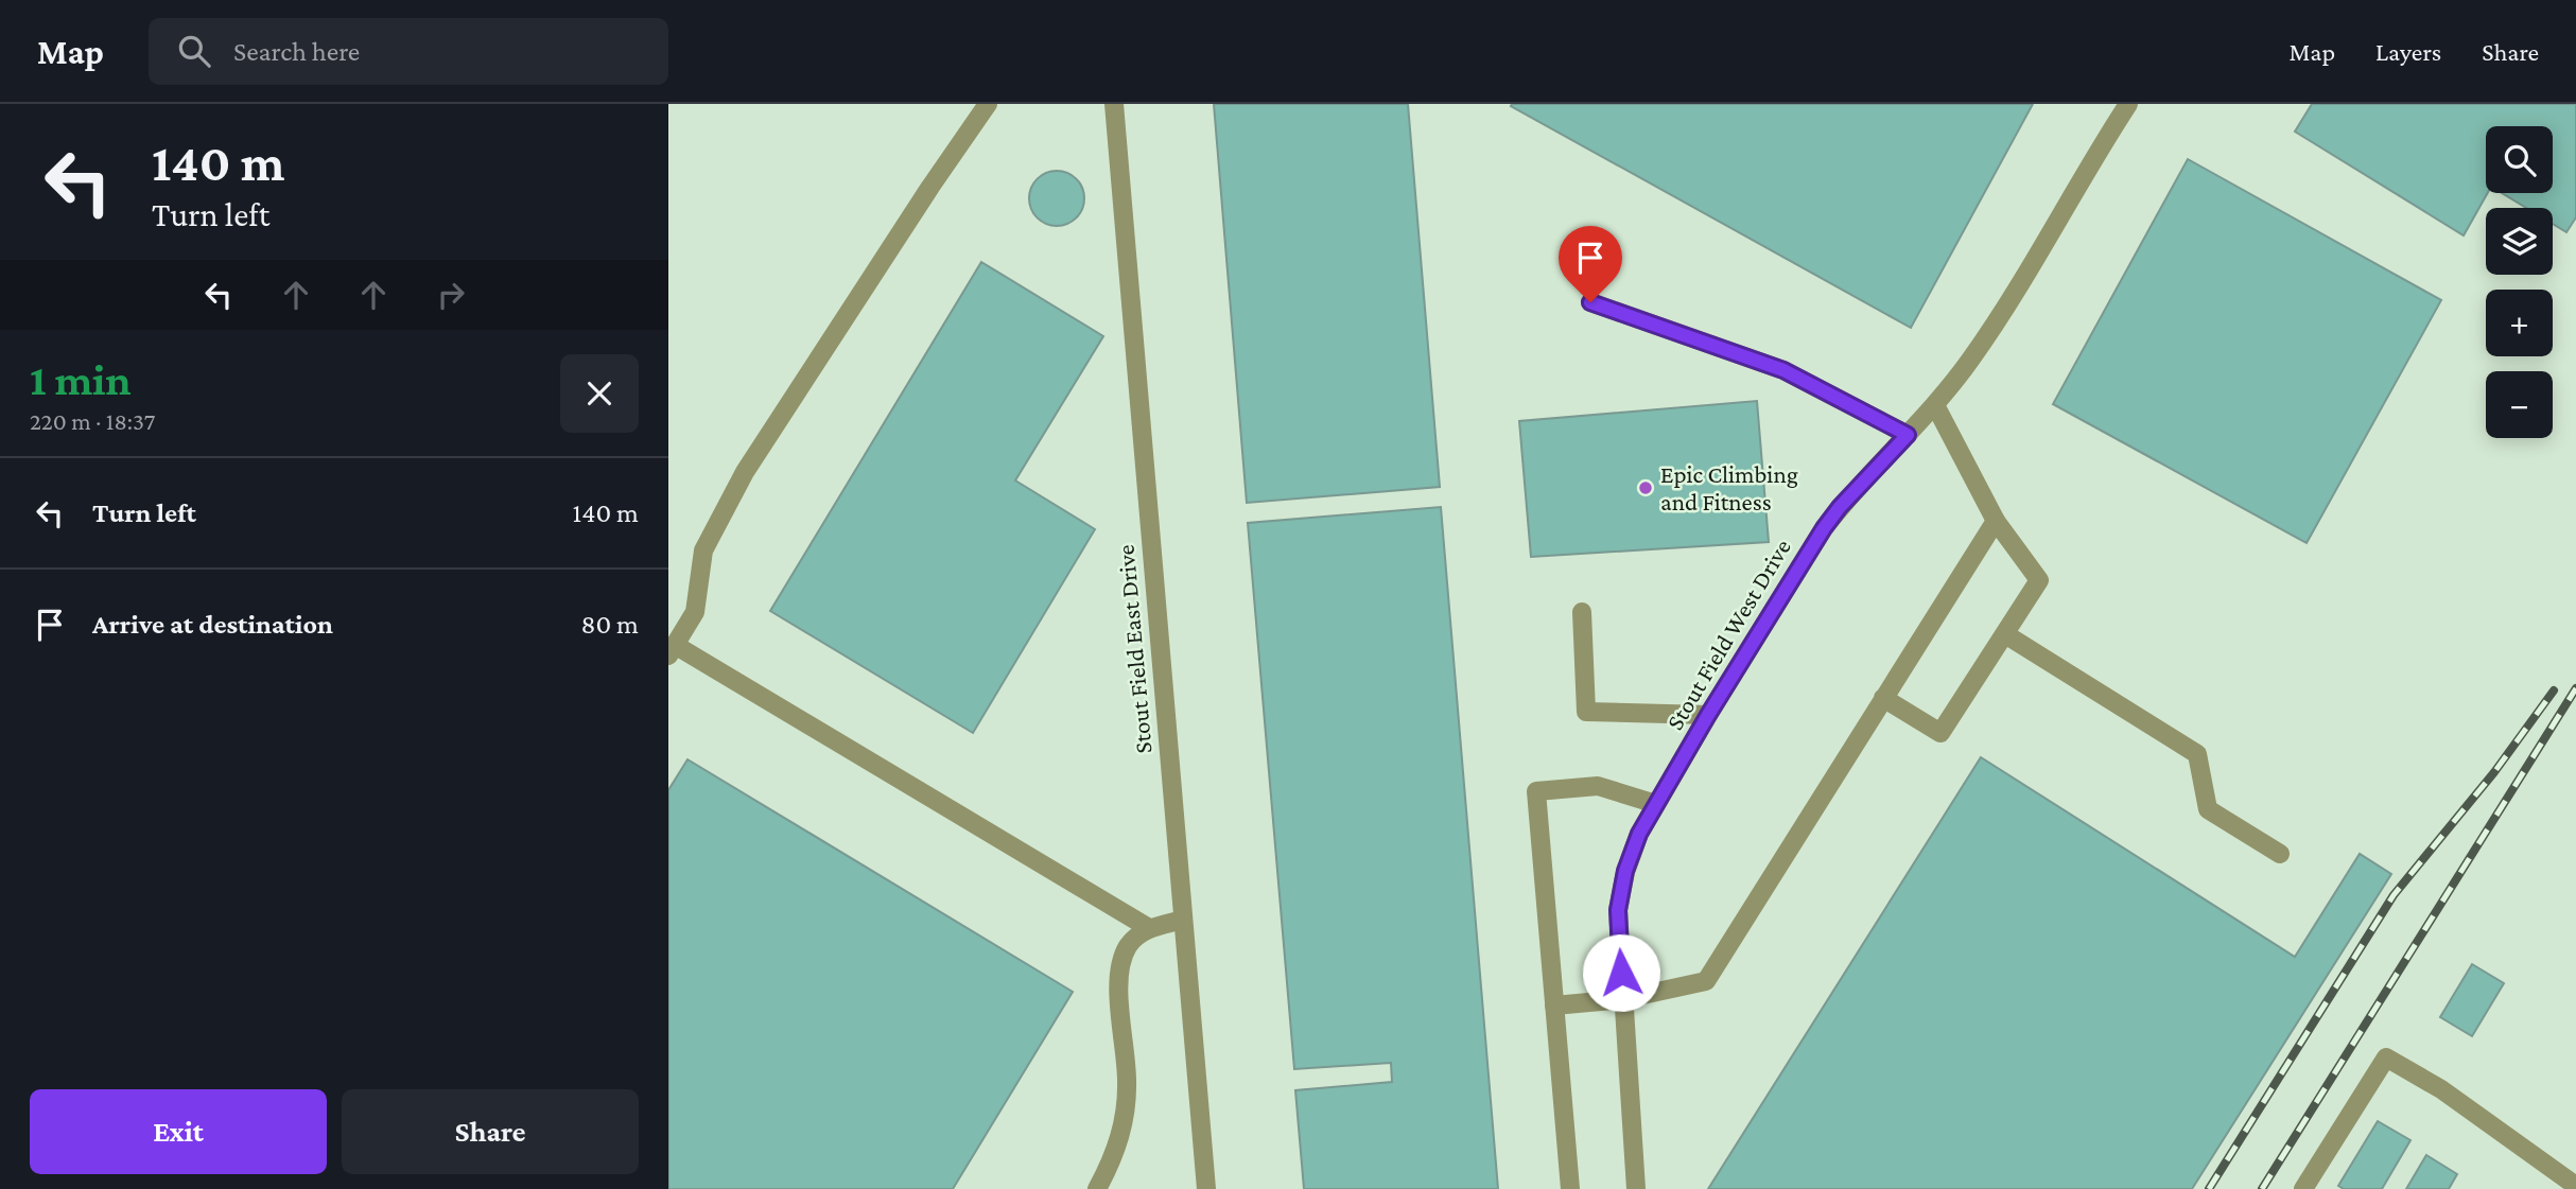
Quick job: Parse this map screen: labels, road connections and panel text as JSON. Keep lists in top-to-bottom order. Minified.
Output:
{"streets":{"street":["Stout Field West Drive","Stout Field East Drive"]},"places":["Epic Climbing and Fitness"],"page":{"header":"Map","search":"Search here","nav":["Map","Layers","Share"],"turn":["140 m","Turn left"],"map_buttons":["+","−"],"heading":["1 min","220 m · 18:37"],"list":[{"name":"Turn left","value":"140 m"},{"name":"Arrive at destination","value":"80 m"}],"buttons":["Exit","Share"]}}
